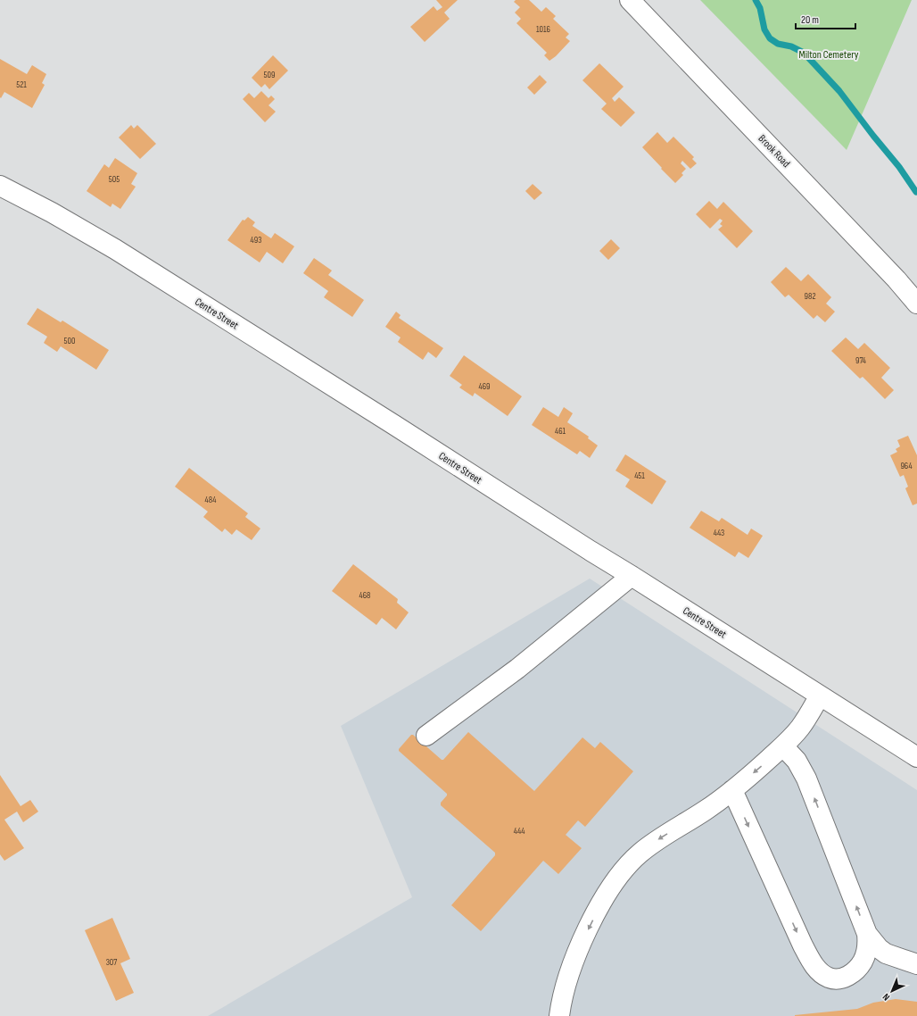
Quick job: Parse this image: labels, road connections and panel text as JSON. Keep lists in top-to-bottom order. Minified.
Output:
{"streets":{"street":["Brook Road","Centre Street"]},"parks":["Milton Cemetery"],"house_numbers":["1016","509","521","505","493","982","500","974","469","461","964","451","484","443","468","444","307"],"scale_bar":"20 m","north":"bottom left"}
